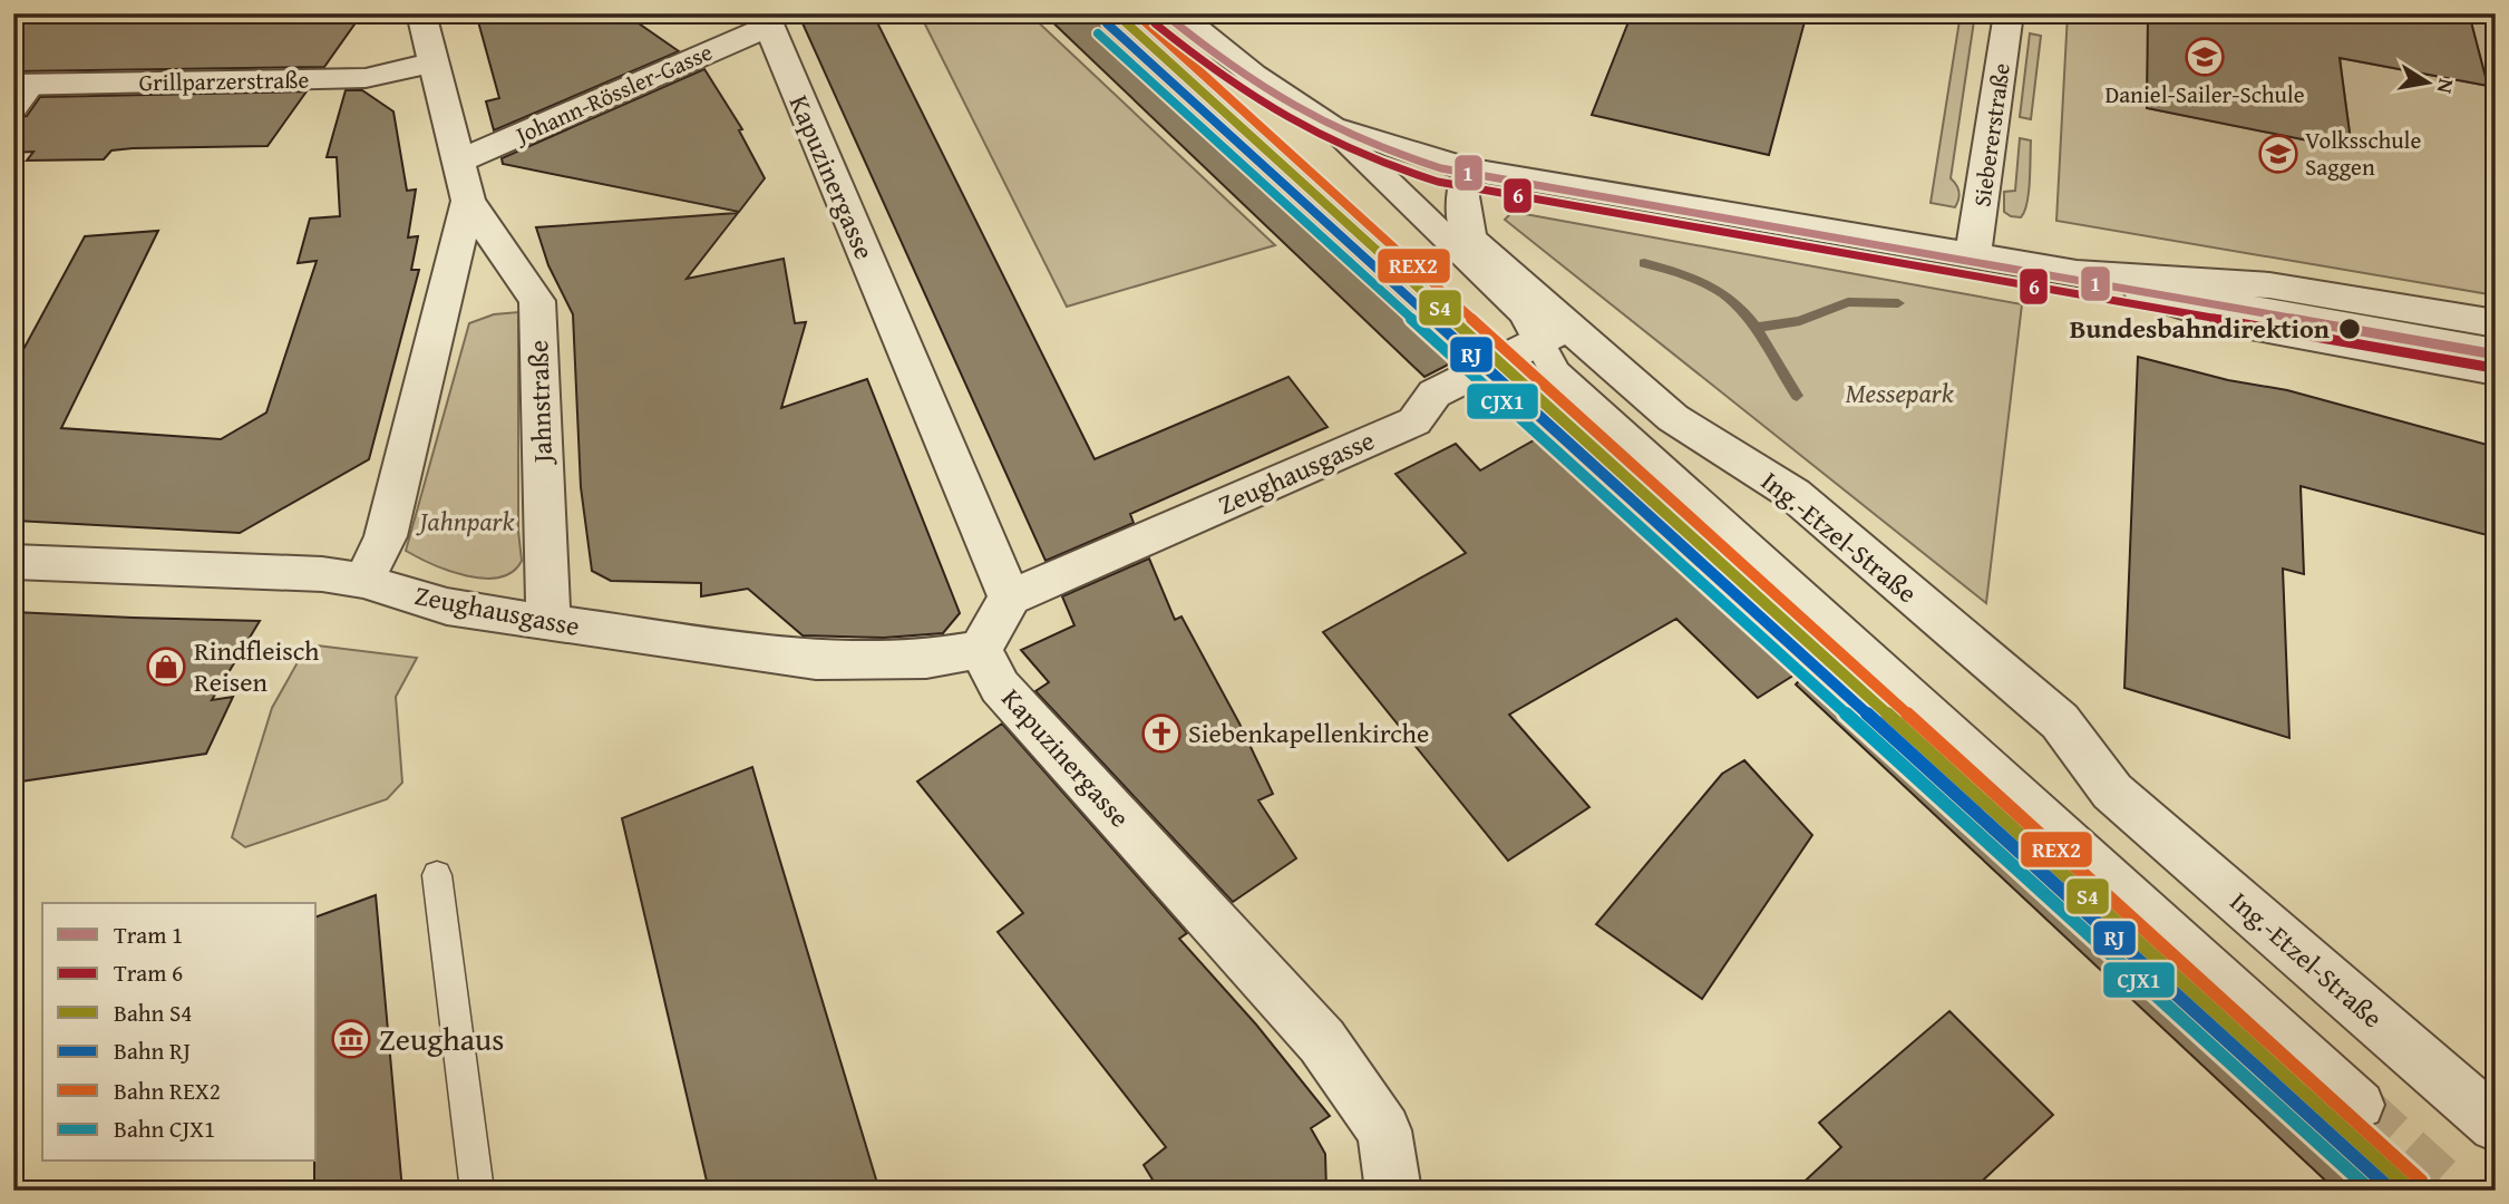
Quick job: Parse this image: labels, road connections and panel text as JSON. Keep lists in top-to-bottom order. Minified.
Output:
{"streets":{"street":["Grillparzerstraße","Johann-Rössler-Gasse","Siebererstraße","Kapuzinergasse","Jahnstraße","Zeughausgasse","Ing.-Etzel-Straße"]},"crossings":[["Grillparzerstraße","Jahnstraße"],["Johann-Rössler-Gasse","Kapuzinergasse"],["Johann-Rössler-Gasse","Jahnstraße"],["Kapuzinergasse","Zeughausgasse"],["Jahnstraße","Zeughausgasse"],["Zeughausgasse","Ing.-Etzel-Straße"]],"parks":["Messepark","Jahnpark"],"places":{"school or university":["Daniel-Sailer-Schule","Volksschule Saggen"],"other":["Bundesbahndirektion"],"shop":["Rindfleisch Reisen"],"church":["Siebenkapellenkirche"],"museum":["Zeughaus"]},"lines":["tram line 1","rail line S4","rail line REX2","tram line 6","rail line RJ","rail line CJX1"],"legend":["Tram 1","Tram 6","Bahn S4","Bahn RJ","Bahn REX2","Bahn CJX1"],"north":"right"}
